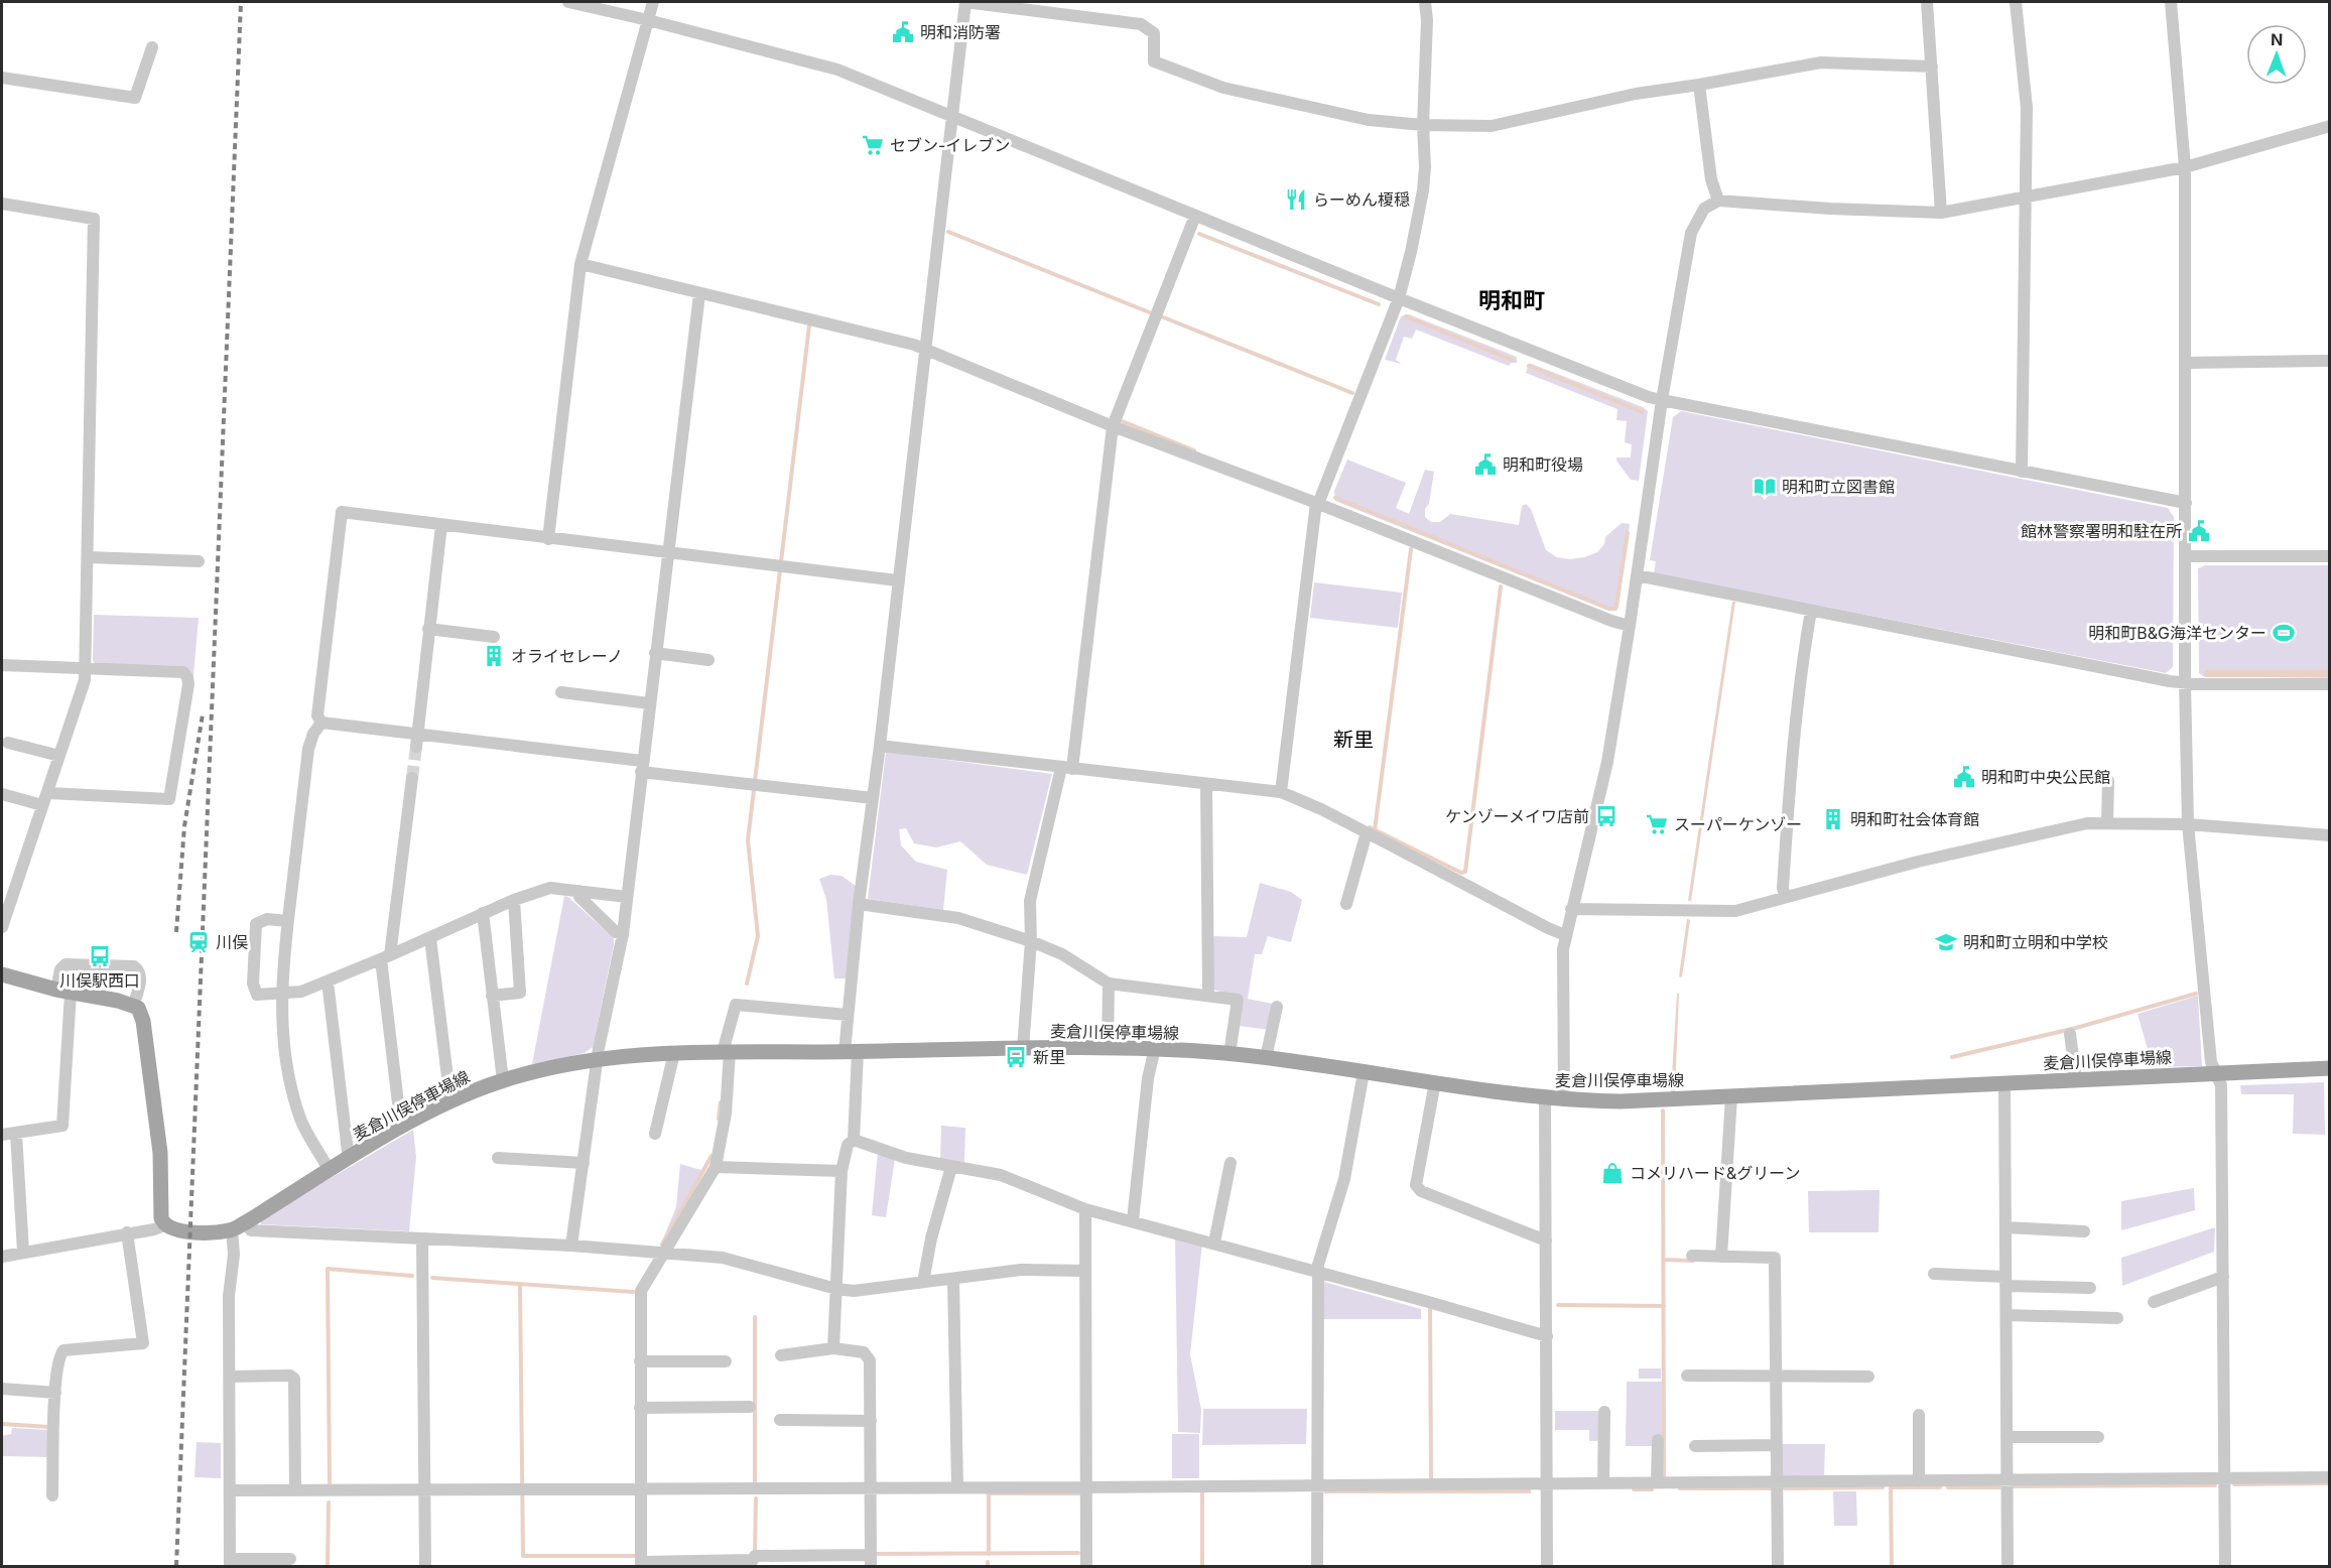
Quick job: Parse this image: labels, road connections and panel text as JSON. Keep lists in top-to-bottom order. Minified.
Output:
{"streets":{"main road":["麦倉川俣停車場線"]},"districts":["明和町","新里"],"places":{"public building":["明和消防署","明和町役場","館林警察署明和駐在所","明和町中央公民館"],"supermarket":["セブン-イレブン","スーパーケンゾー"],"restaurant":["らーめん榎穏"],"library":["明和町立図書館"],"sports":["明和町B&G海洋センター"],"building":["オライセレーノ","明和町社会体育館"],"bus stop":["ケンゾーメイワ店前","川俣駅西口","新里"],"station":["川俣"],"school or university":["明和町立明和中学校"],"shop":["コメリハード&グリーン"]},"north":"top"}
